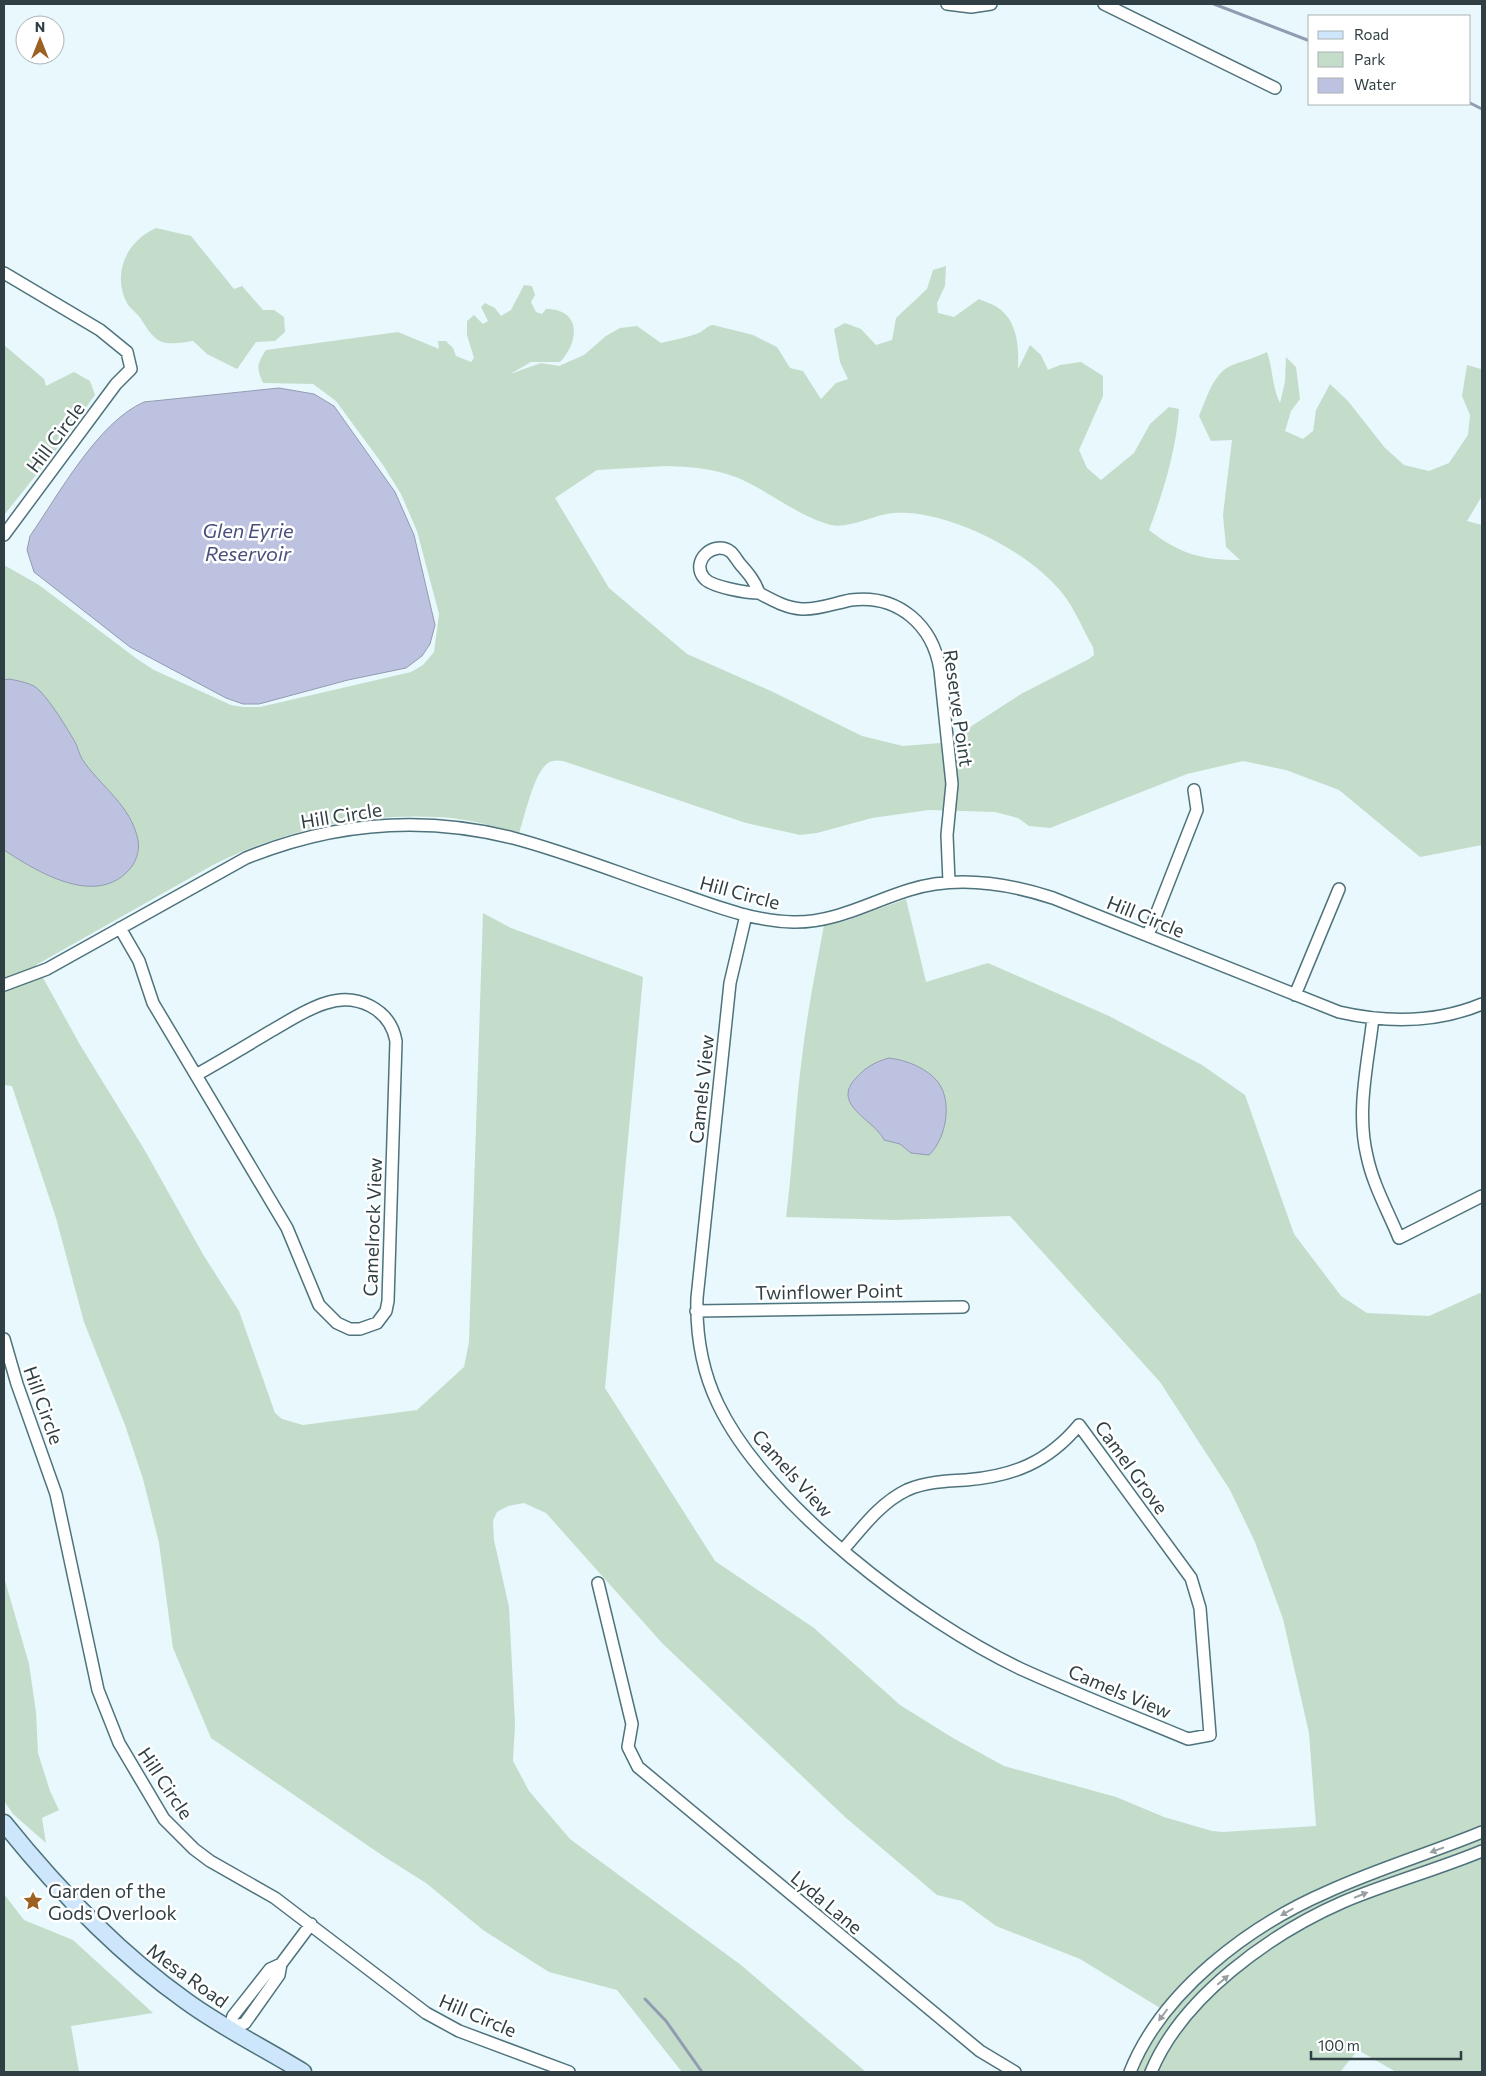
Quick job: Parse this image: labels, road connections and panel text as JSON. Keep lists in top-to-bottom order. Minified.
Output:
{"streets":{"main road":["Mesa Road"],"street":["Hill Circle","Reserve Point","Camels View","Camelrock View","Twinflower Point","Camel Grove","Lyda Lane"]},"crossings":[["Hill Circle","Reserve Point"],["Hill Circle","Camels View"],["Hill Circle","Camelrock View"],["Camels View","Twinflower Point"],["Camels View","Camel Grove"]],"water":["Glen Eyrie Reservoir"],"places":{"place":["Garden of the Gods Overlook"]},"legend":["Road","Park","Water"],"scale_bar":"100 m","north":"top"}
